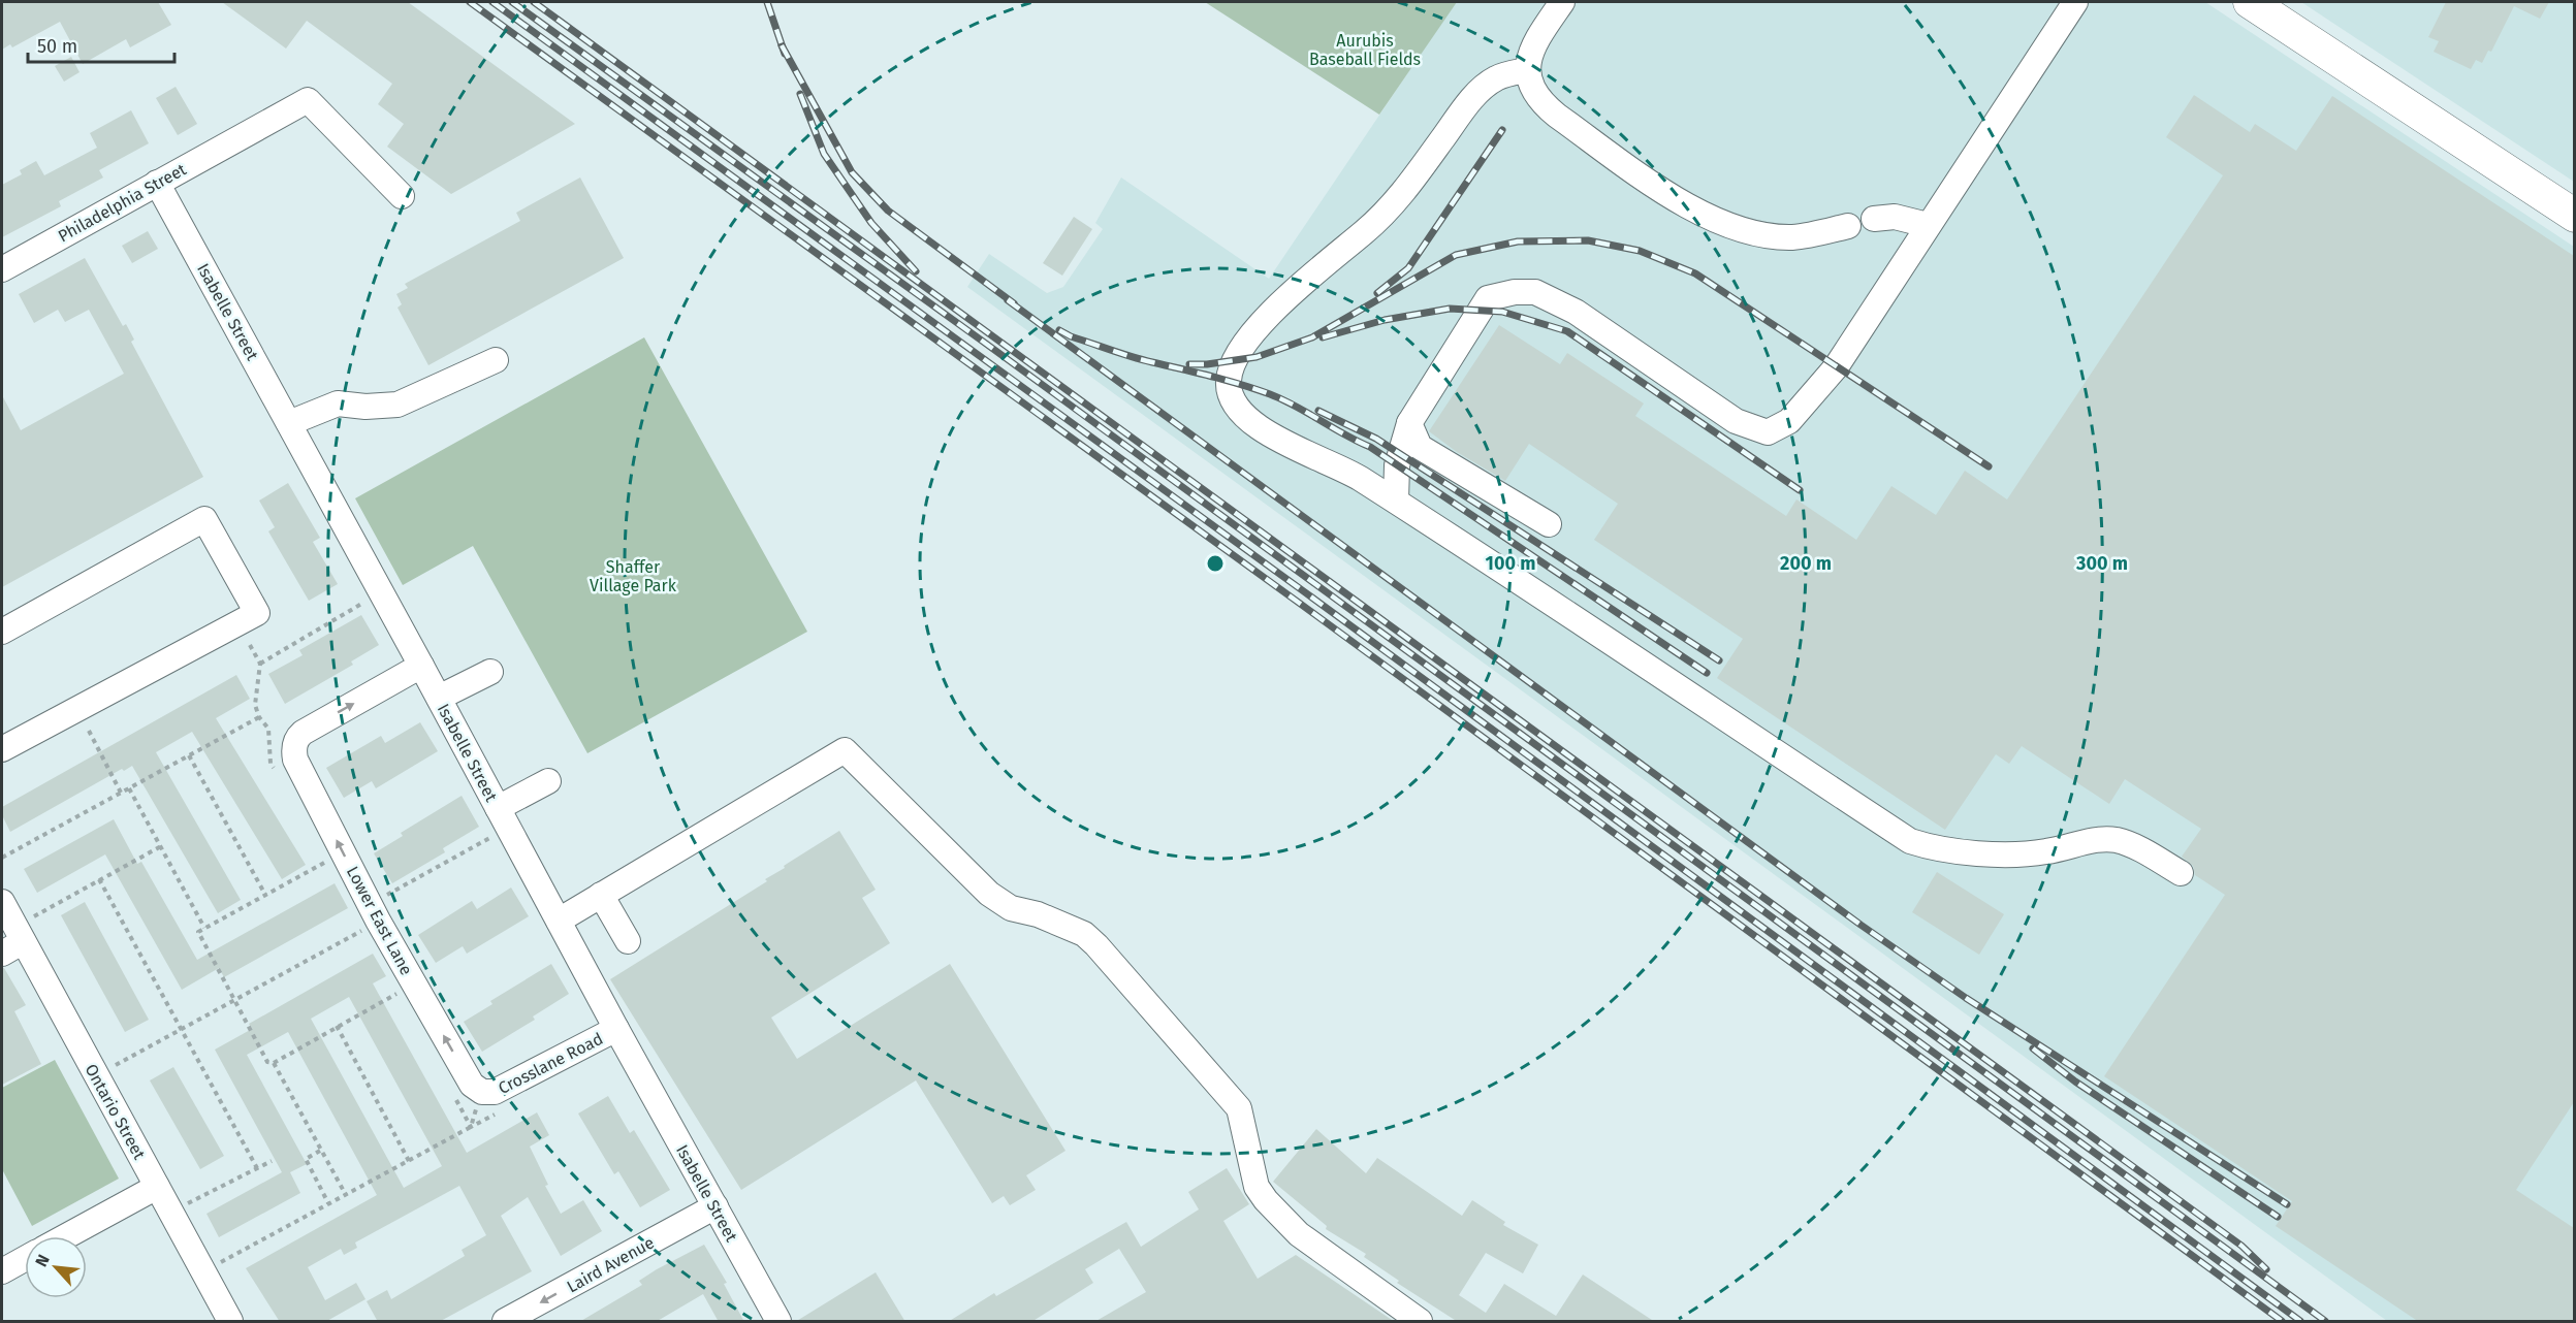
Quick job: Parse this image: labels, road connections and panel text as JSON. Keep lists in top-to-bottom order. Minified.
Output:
{"streets":{"street":["Philadelphia Street","Isabelle Street","Lower East Lane","Crosslane Road","Ontario Street","Laird Avenue"]},"crossings":[["Philadelphia Street","Isabelle Street"],["Isabelle Street","Lower East Lane"],["Isabelle Street","Crosslane Road"],["Isabelle Street","Laird Avenue"],["Lower East Lane","Crosslane Road"]],"one_way":["Laird Avenue"],"parks":["Aurubis Baseball Fields","Shaffer Village Park"],"scale_bar":"50 m","north":"top left","rings":["100 m","200 m","300 m"]}
